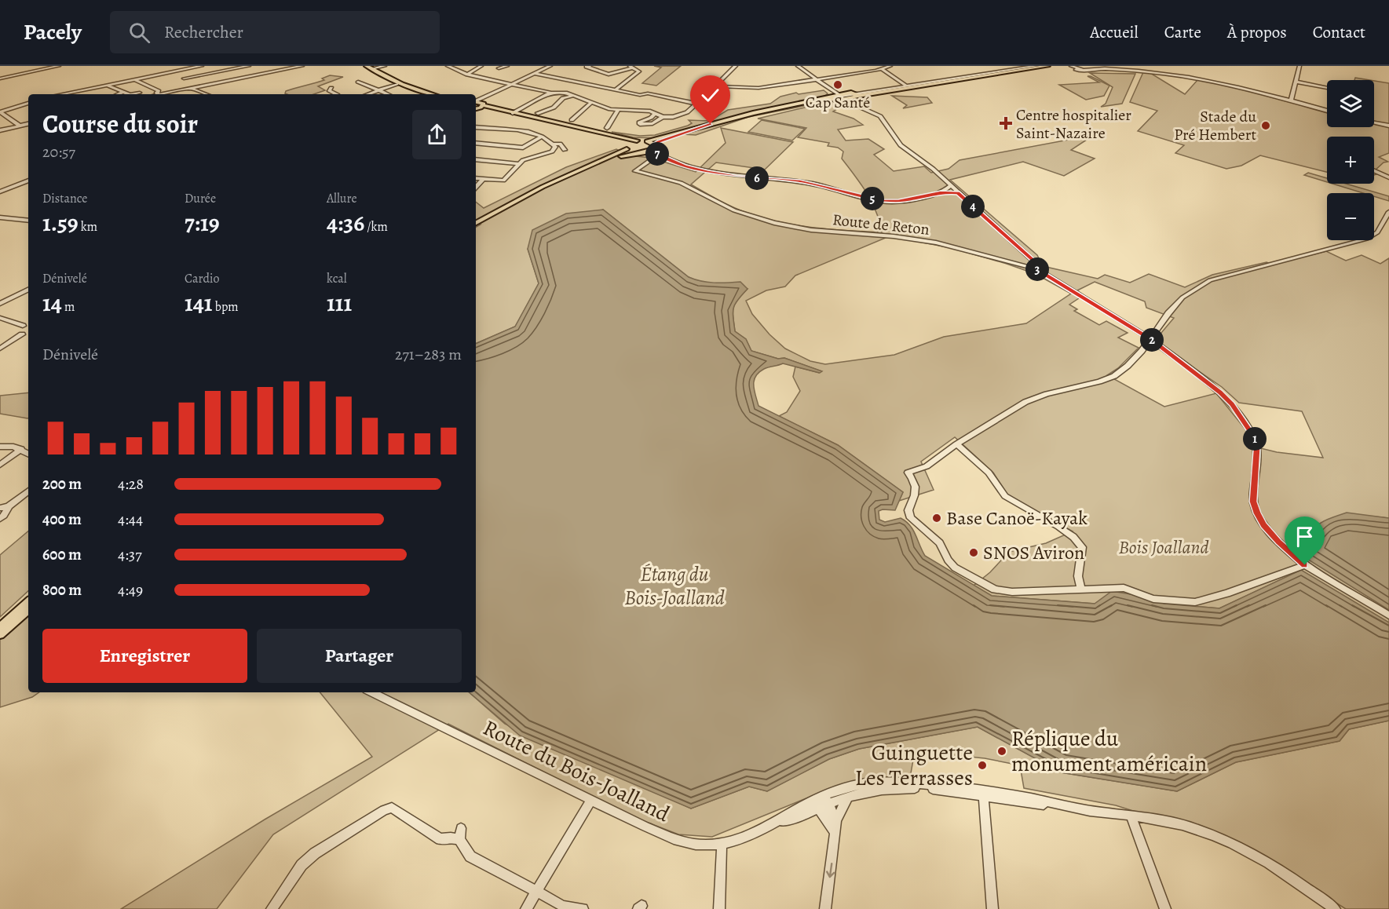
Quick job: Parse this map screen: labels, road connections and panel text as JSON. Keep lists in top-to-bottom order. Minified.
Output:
{"streets":{"street":["Route de Reton","Route du Bois-Joalland"]},"water":["Étang du Bois-Joalland"],"parks":["Bois Joalland"],"places":{"other":["Cap Santé","Stade du Pré Hembert","Base Canoë-Kayak","SNOS Aviron","Réplique du monument américain","Guinguette Les Terrasses"],"health":["Centre hospitalier Saint-Nazaire"]},"page":{"header":"Pacely","search":"Rechercher","nav":["Accueil","Carte","À propos","Contact"],"map_buttons":["+","−"],"heading":["Course du soir","20:57"],"pins":["7","6","5","4","3","2","1"],"stats":[["Distance","1.59 km"],["Durée","7:19"],["Allure","4:36 /km"],["Dénivelé","14 m"],["Cardio","141 bpm"],["kcal","111"]],"chart":["Dénivelé","271–283 m"],"list":[{"name":"200 m","note":"4:28"},{"name":"400 m","note":"4:44"},{"name":"600 m","note":"4:37"},{"name":"800 m","note":"4:49"}],"buttons":["Enregistrer","Partager"]}}
